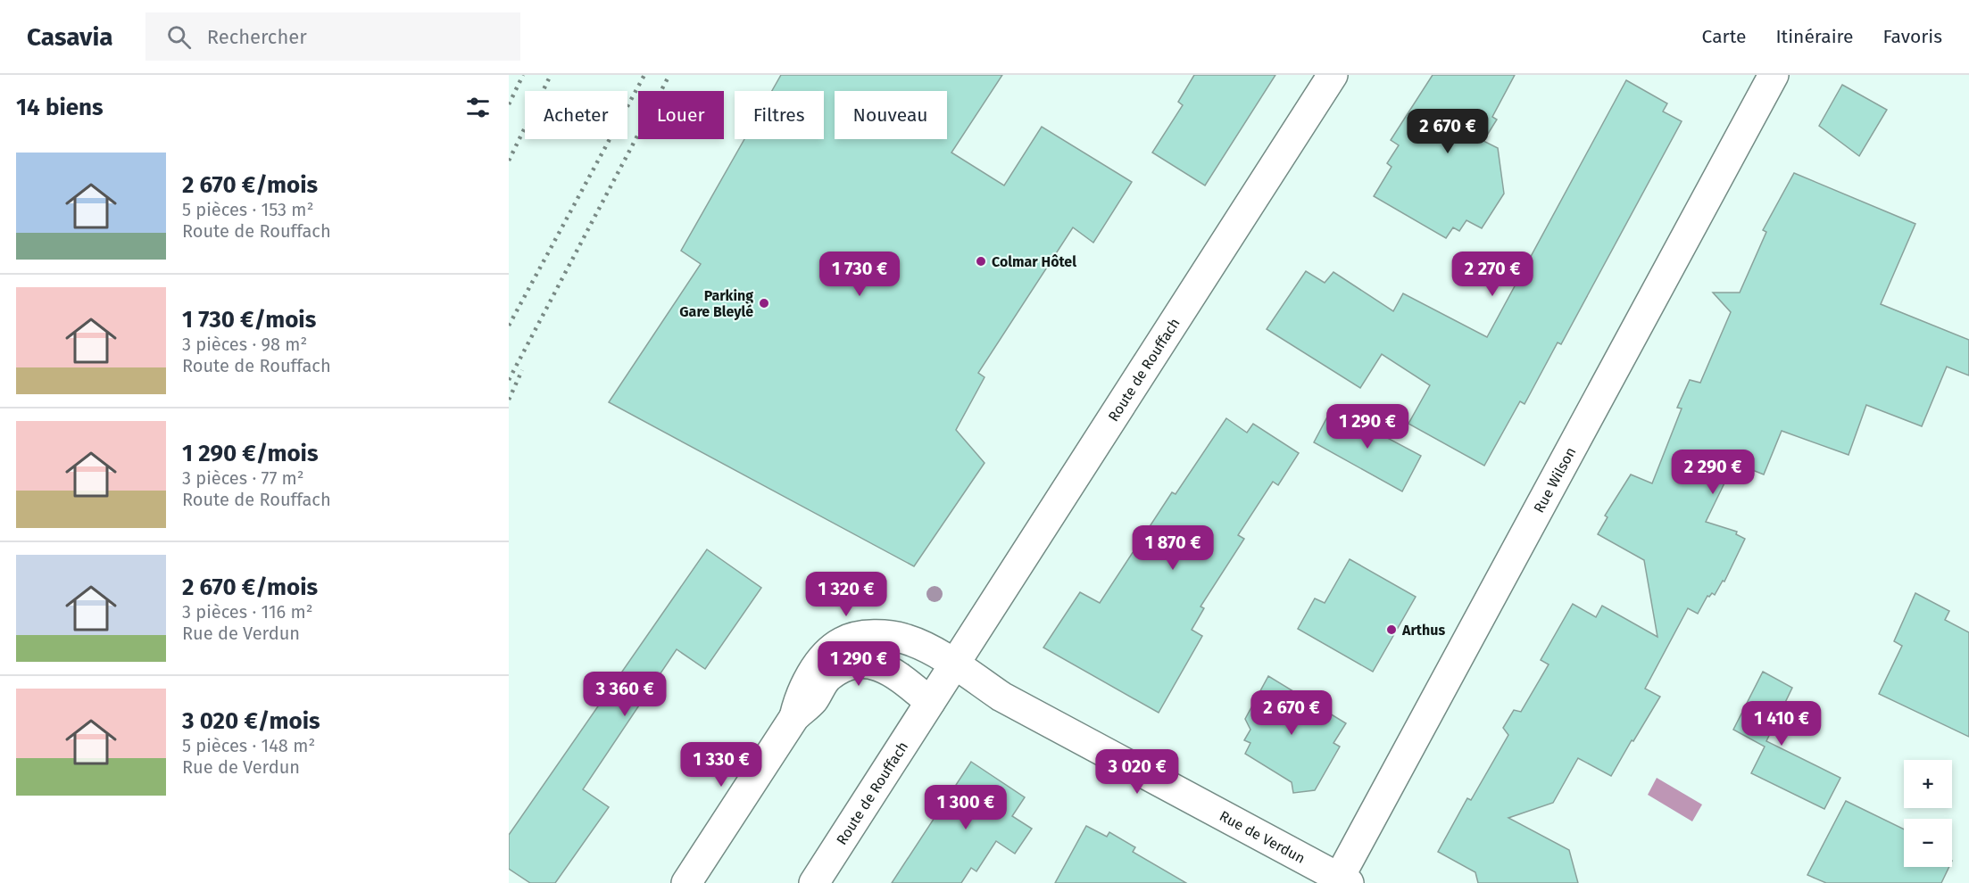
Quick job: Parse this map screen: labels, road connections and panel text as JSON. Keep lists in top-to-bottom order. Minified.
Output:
{"streets":{"street":["Route de Rouffach","Rue Wilson","Rue de Verdun"]},"crossings":[["Route de Rouffach","Rue de Verdun"],["Rue Wilson","Rue de Verdun"]],"places":["Colmar Hôtel","Parking Gare Bleylé","Arthus"],"page":{"header":"Casavia","search":"Rechercher","nav":["Carte","Itinéraire","Favoris"],"heading":"14 biens","chip":["Acheter","Louer","Filtres","Nouveau"],"price":["2 670 €","1 730 €","2 270 €","1 290 €","2 290 €","1 870 €","1 320 €","1 290 €","3 360 €","2 670 €","1 410 €","1 330 €","3 020 €","1 300 €"],"list":[{"name":"2 670 €/mois","note":"5 pièces · 153 m² · Route de Rouffach"},{"name":"1 730 €/mois","note":"3 pièces · 98 m² · Route de Rouffach"},{"name":"1 290 €/mois","note":"3 pièces · 77 m² · Route de Rouffach"},{"name":"2 670 €/mois","note":"3 pièces · 116 m² · Rue de Verdun"},{"name":"3 020 €/mois","note":"5 pièces · 148 m² · Rue de Verdun"}],"map_buttons":["+","−"]}}
